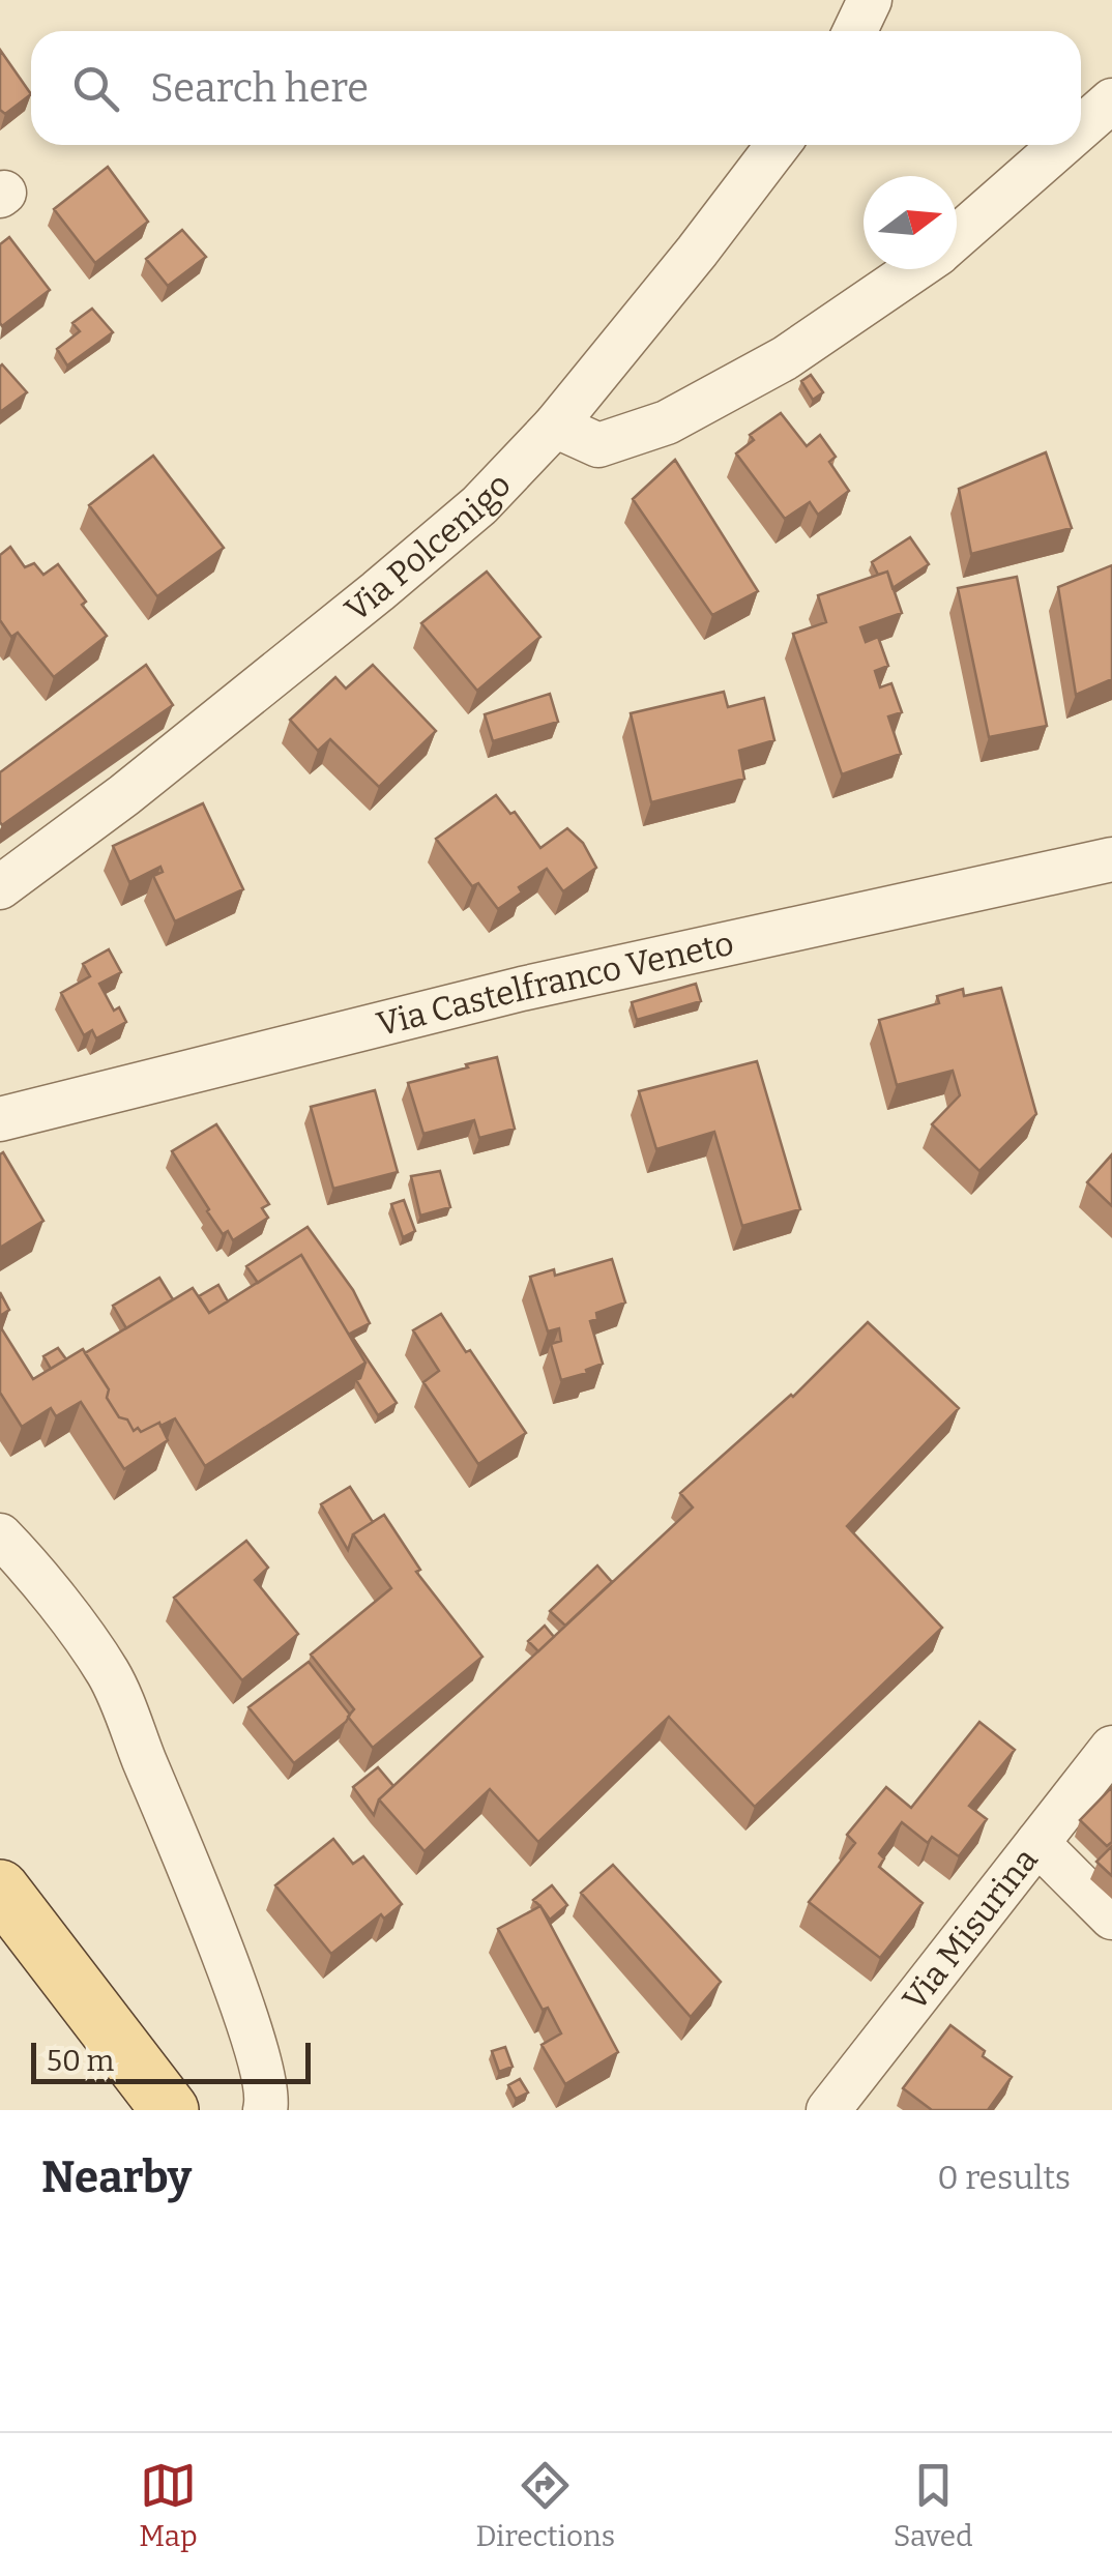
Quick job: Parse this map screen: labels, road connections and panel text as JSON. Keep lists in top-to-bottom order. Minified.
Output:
{"streets":{"street":["Via Polcenigo","Via Castelfranco Veneto","Via Misurina"]},"scale_bar":"50 m","north":"right","page":{"search":"Search here","scale":"50 m","heading":["Nearby","0 results"],"nav":["Map","Directions","Saved"]}}
